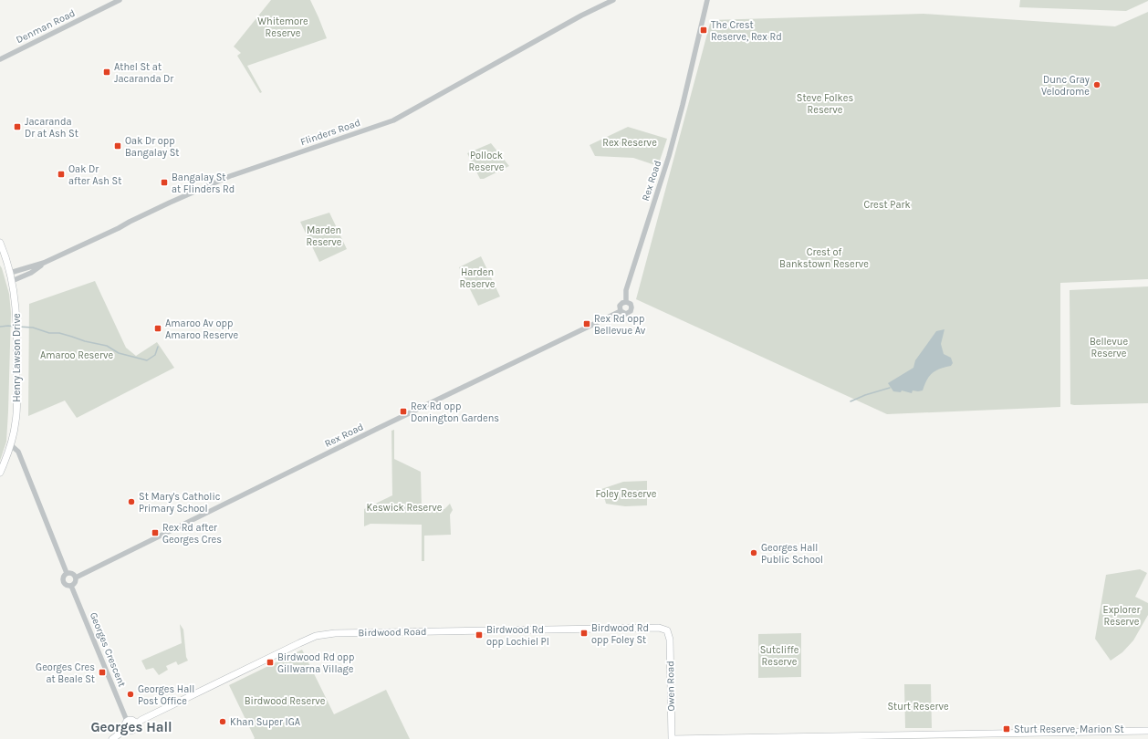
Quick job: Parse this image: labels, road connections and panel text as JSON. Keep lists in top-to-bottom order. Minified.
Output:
{"streets":{"main road":["Henry Lawson Drive","Birdwood Road","Owen Road"],"street":["Denman Road","Flinders Road","Rex Road","Georges Crescent"]},"crossings":[["Flinders Road","Henry Lawson Drive"],["Rex Road","Georges Crescent"],["Birdwood Road","Georges Crescent"],["Birdwood Road","Owen Road"]],"districts":["Georges Hall"],"parks":["Whitemore Reserve","Steve Folkes Reserve","Rex Reserve","Pollock Reserve","Crest Park","Marden Reserve","Crest of Bankstown Reserve","Harden Reserve","Bellevue Reserve","Amaroo Reserve","Foley Reserve","Keswick Reserve","Explorer Reserve","Sutcliffe Reserve","Birdwood Reserve","Sturt Reserve"],"places":{"transit":["The Crest Reserve, Rex Rd","Athel St at Jacaranda Dr","Jacaranda Dr at Ash St","Oak Dr opp Bangalay St","Oak Dr after Ash St","Bangalay St at Flinders Rd","Rex Rd opp Bellevue Av","Amaroo Av opp Amaroo Reserve","Rex Rd opp Donington Gardens","Rex Rd after Georges Cres","Birdwood Rd opp Foley St","Birdwood Rd opp Lochiel Pl","Birdwood Rd opp Gillwarna Village","Georges Cres at Beale St","Sturt Reserve, Marion St"],"other":["Dunc Gray Velodrome","St Mary's Catholic Primary School","Georges Hall Public School","Georges Hall Post Office","Khan Super IGA"]}}
